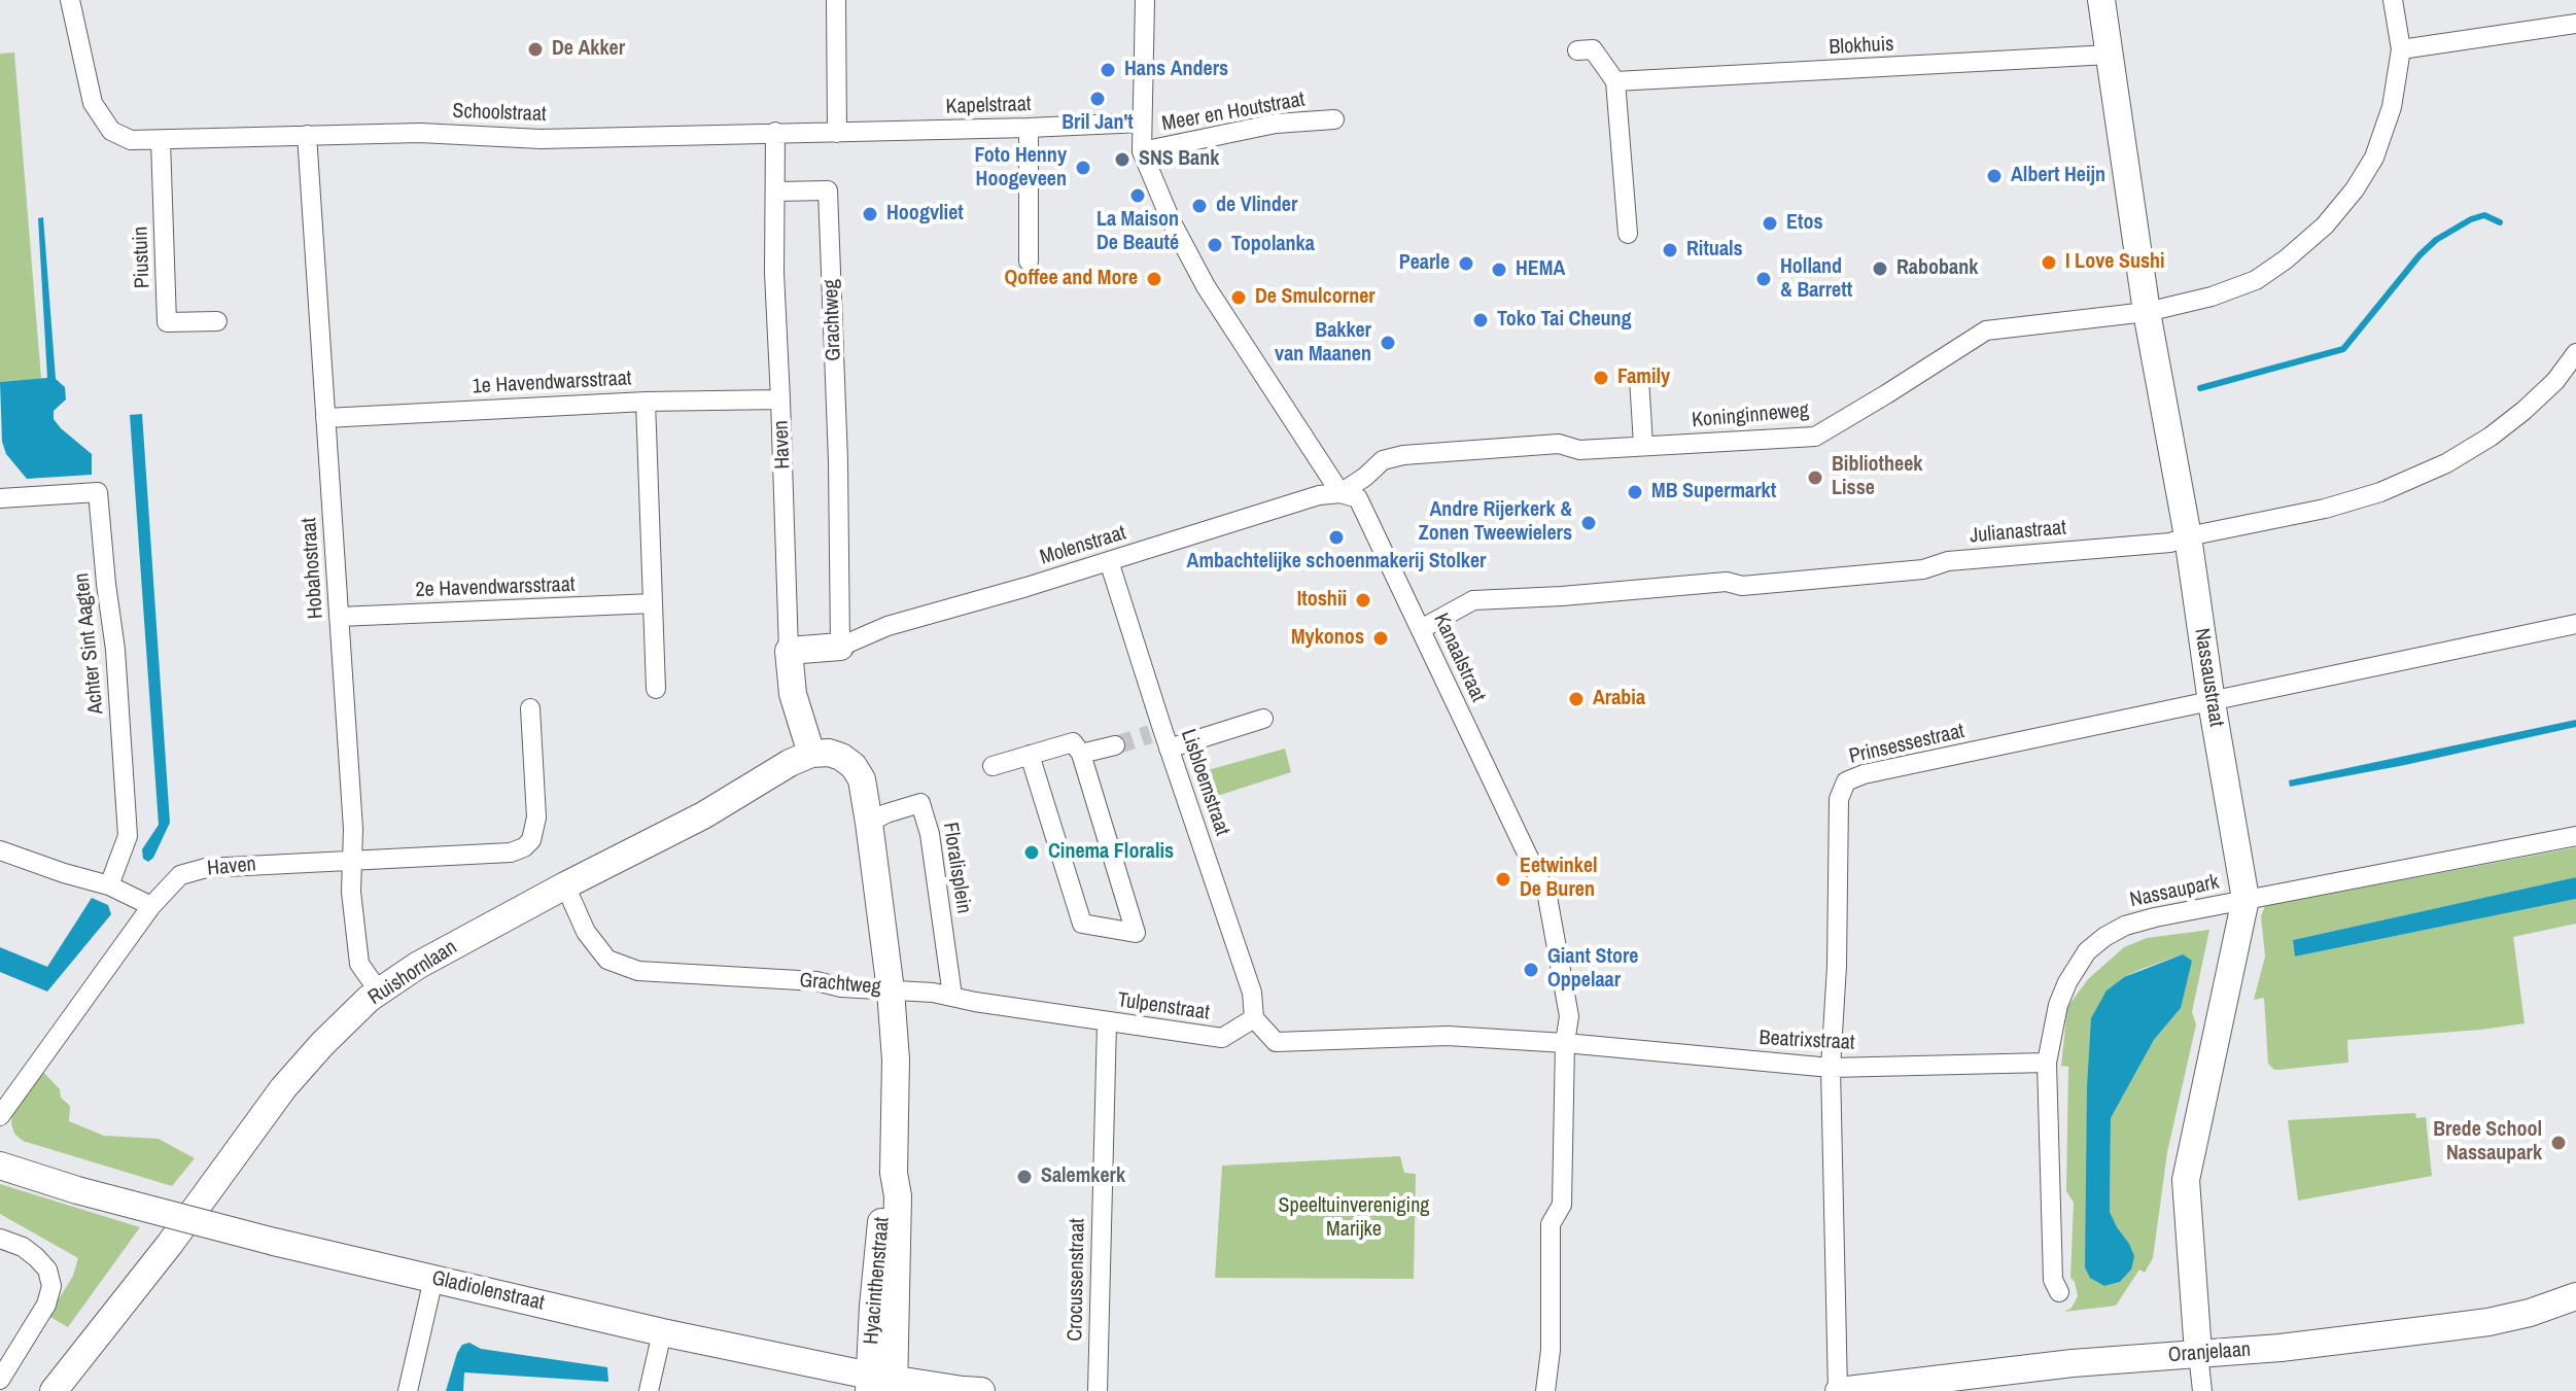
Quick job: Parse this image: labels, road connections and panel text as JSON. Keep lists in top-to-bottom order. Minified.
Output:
{"streets":{"main road":["Grachtweg","Haven","Nassaustraat","Ruishornlaan","Hyacinthenstraat","Gladiolenstraat","Oranjelaan"],"street":["Blokhuis","Kapelstraat","Meer en Houtstraat","Schoolstraat","Piustuin","1e Havendwarsstraat","Koninginneweg","Julianastraat","Molenstraat","Hobahostraat","2e Havendwarsstraat","Achter Sint Aagten","Kanaalstraat","Prinsessestraat","Lisbloemstraat","Floralisplein","Nassaupark","Tulpenstraat","Beatrixstraat","Crocussenstraat"]},"crossings":[["Blokhuis","Nassaustraat"],["Kapelstraat","Schoolstraat"],["Kapelstraat","Kanaalstraat"],["Meer en Houtstraat","Kanaalstraat"],["Schoolstraat","Piustuin"],["Schoolstraat","Haven"],["Schoolstraat","Hobahostraat"],["Grachtweg","Haven"],["Grachtweg","Molenstraat"],["Grachtweg","Floralisplein"],["Grachtweg","Ruishornlaan"],["Grachtweg","Tulpenstraat"],["Grachtweg","Hyacinthenstraat"],["1e Havendwarsstraat","Haven"],["1e Havendwarsstraat","Hobahostraat"],["Koninginneweg","Molenstraat"],["Koninginneweg","Kanaalstraat"],["Koninginneweg","Nassaustraat"],["Haven","Hobahostraat"],["Haven","Ruishornlaan"],["Julianastraat","Kanaalstraat"],["Julianastraat","Nassaustraat"],["Molenstraat","Kanaalstraat"],["Molenstraat","Lisbloemstraat"],["Hobahostraat","2e Havendwarsstraat"],["Hobahostraat","Ruishornlaan"],["Kanaalstraat","Beatrixstraat"],["Nassaustraat","Prinsessestraat"],["Nassaustraat","Nassaupark"],["Nassaustraat","Oranjelaan"],["Prinsessestraat","Beatrixstraat"],["Prinsessestraat","Oranjelaan"],["Lisbloemstraat","Tulpenstraat"],["Floralisplein","Tulpenstraat"],["Nassaupark","Beatrixstraat"],["Tulpenstraat","Crocussenstraat"],["Tulpenstraat","Hyacinthenstraat"],["Hyacinthenstraat","Gladiolenstraat"]],"parks":["Speeltuinvereniging Marijke"],"places":["De Akker","Hans Anders","Bril Jan't","SNS Bank","Foto Henny Hoogeveen","Albert Heijn","La Maison De Beauté","de Vlinder","Hoogvliet","Etos","Topolanka","Rituals","I Love Sushi","Pearle","Rabobank","HEMA","Qoffee and More","Holland & Barrett","De Smulcorner","Toko Tai Cheung","Bakker van Maanen","Family","Bibliotheek Lisse","MB Supermarkt","Andre Rijerkerk & Zonen Tweewielers","Ambachtelijke schoenmakerij Stolker","Itoshii","Mykonos","Arabia","Cinema Floralis","Eetwinkel De Buren","Giant Store Oppelaar","Brede School Nassaupark","Salemkerk"]}
